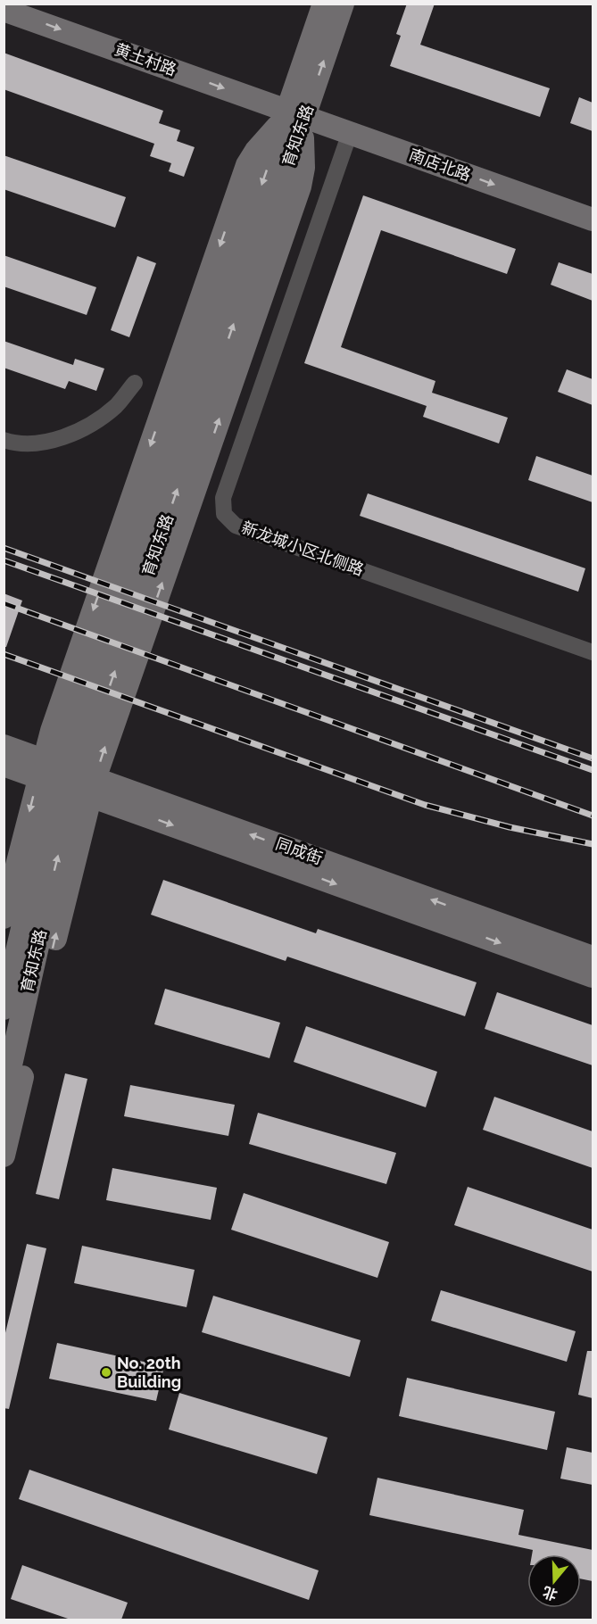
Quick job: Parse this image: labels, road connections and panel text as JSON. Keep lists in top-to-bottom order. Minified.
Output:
{"streets":{"main road":["黄土村路","育知东路","南店北路","同成街"],"street":["新龙城小区北侧路"]},"crossings":[["黄土村路","育知东路"],["黄土村路","南店北路"],["育知东路","南店北路"],["南店北路","新龙城小区北侧路"]],"places":["No. 20th Building"],"north":"bottom"}
